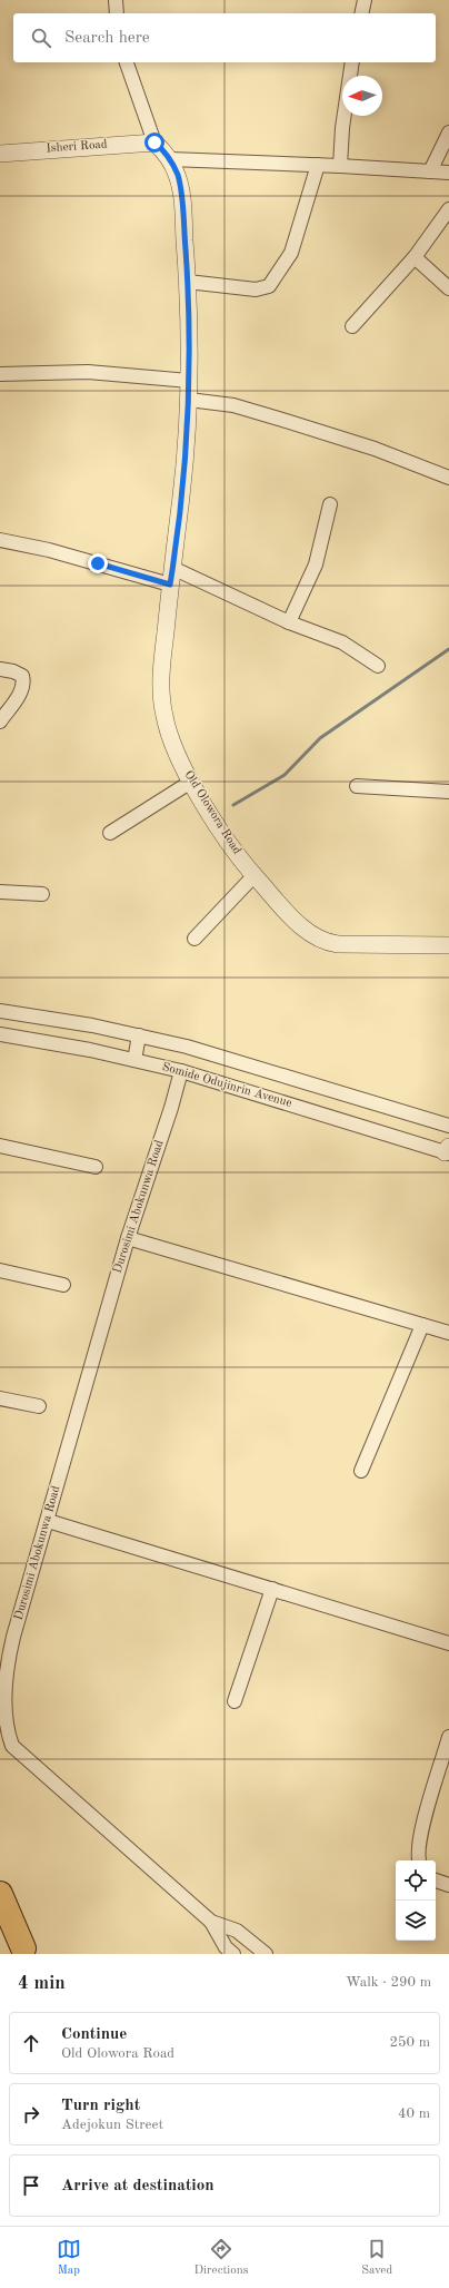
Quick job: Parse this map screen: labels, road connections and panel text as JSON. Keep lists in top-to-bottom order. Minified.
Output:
{"streets":{"street":["Isheri Road","Old Olowora Road","Somide Odujinrin Avenue","Durosimi Abokunwa Road"]},"crossings":[["Isheri Road","Old Olowora Road"],["Somide Odujinrin Avenue","Durosimi Abokunwa Road"]],"north":"left","page":{"search":"Search here","heading":["4 min","Walk · 290 m"],"list":[["Continue","Old Olowora Road","250 m"],["Turn right","Adejokun Street","40 m"],"Arrive at destination"],"nav":["Map","Directions","Saved"]}}
